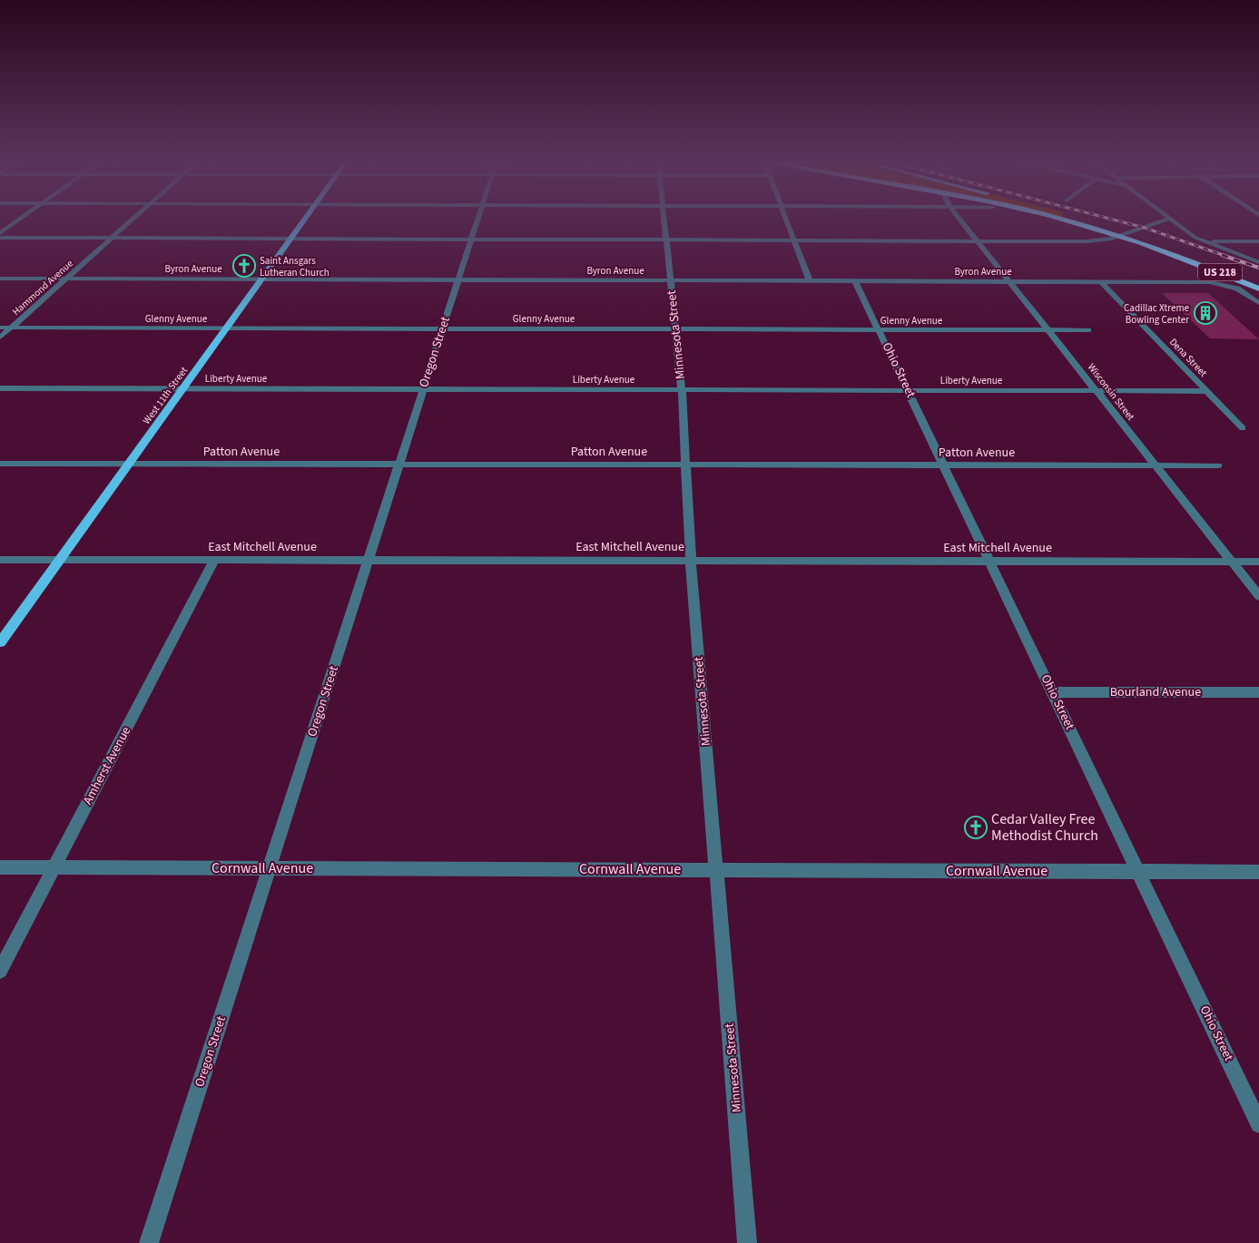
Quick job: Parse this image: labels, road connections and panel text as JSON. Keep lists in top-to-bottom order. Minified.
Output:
{"streets":{"highway":["US 218"],"main road":["West 11th Street"],"street":["Byron Avenue","Hammond Avenue","Glenny Avenue","Minnesota Street","Oregon Street","Dena Street","Ohio Street","Liberty Avenue","Wisconsin Street","Patton Avenue","East Mitchell Avenue","Bourland Avenue","Amherst Avenue","Cornwall Avenue"]},"crossings":[["Byron Avenue","Hammond Avenue"],["Byron Avenue","Minnesota Street"],["Byron Avenue","Oregon Street"],["Byron Avenue","Dena Street"],["Byron Avenue","Ohio Street"],["Byron Avenue","Wisconsin Street"],["Byron Avenue","West 11th Street"],["Hammond Avenue","Glenny Avenue"],["Glenny Avenue","Minnesota Street"],["Glenny Avenue","Oregon Street"],["Glenny Avenue","Ohio Street"],["Glenny Avenue","Wisconsin Street"],["Glenny Avenue","West 11th Street"],["Minnesota Street","Liberty Avenue"],["Minnesota Street","Patton Avenue"],["Minnesota Street","East Mitchell Avenue"],["Minnesota Street","Cornwall Avenue"],["Oregon Street","Liberty Avenue"],["Oregon Street","Patton Avenue"],["Oregon Street","East Mitchell Avenue"],["Oregon Street","Cornwall Avenue"],["Dena Street","Liberty Avenue"],["Ohio Street","Liberty Avenue"],["Ohio Street","Patton Avenue"],["Ohio Street","East Mitchell Avenue"],["Ohio Street","Bourland Avenue"],["Ohio Street","Cornwall Avenue"],["Liberty Avenue","Wisconsin Street"],["Liberty Avenue","West 11th Street"],["Wisconsin Street","Patton Avenue"],["Wisconsin Street","East Mitchell Avenue"],["West 11th Street","Patton Avenue"],["West 11th Street","East Mitchell Avenue"],["East Mitchell Avenue","Amherst Avenue"],["Amherst Avenue","Cornwall Avenue"]],"places":{"church":["Saint Ansgars Lutheran Church","Cedar Valley Free Methodist Church"],"building":["Cadillac Xtreme Bowling Center"]}}
